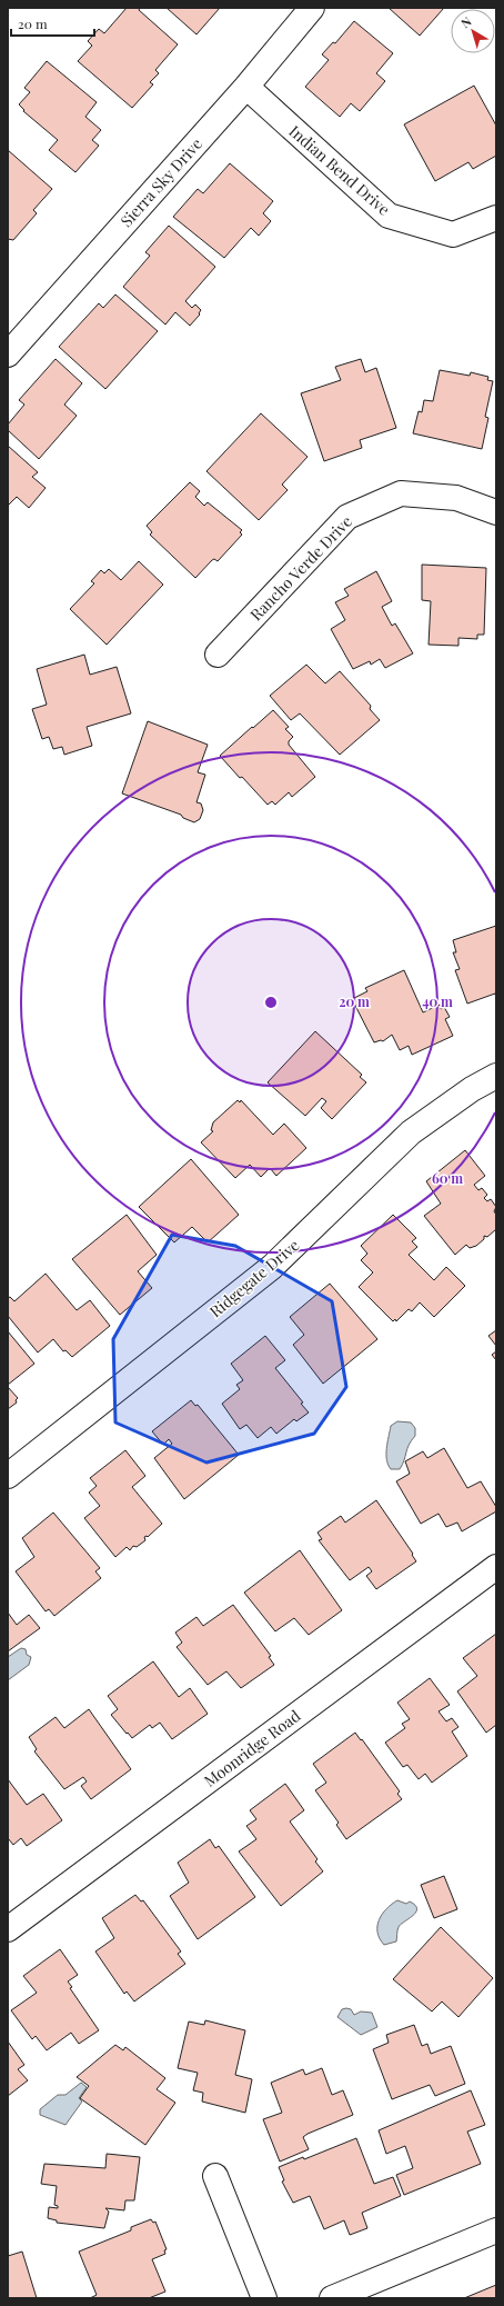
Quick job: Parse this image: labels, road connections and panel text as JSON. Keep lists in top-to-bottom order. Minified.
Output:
{"streets":{"street":["Indian Bend Drive","Sierra Sky Drive","Rancho Verde Drive","Ridgegate Drive","Moonridge Road"]},"crossings":[["Indian Bend Drive","Sierra Sky Drive"]],"scale_bar":"20 m","north":"top left","rings":["20 m","40 m","60 m"]}
